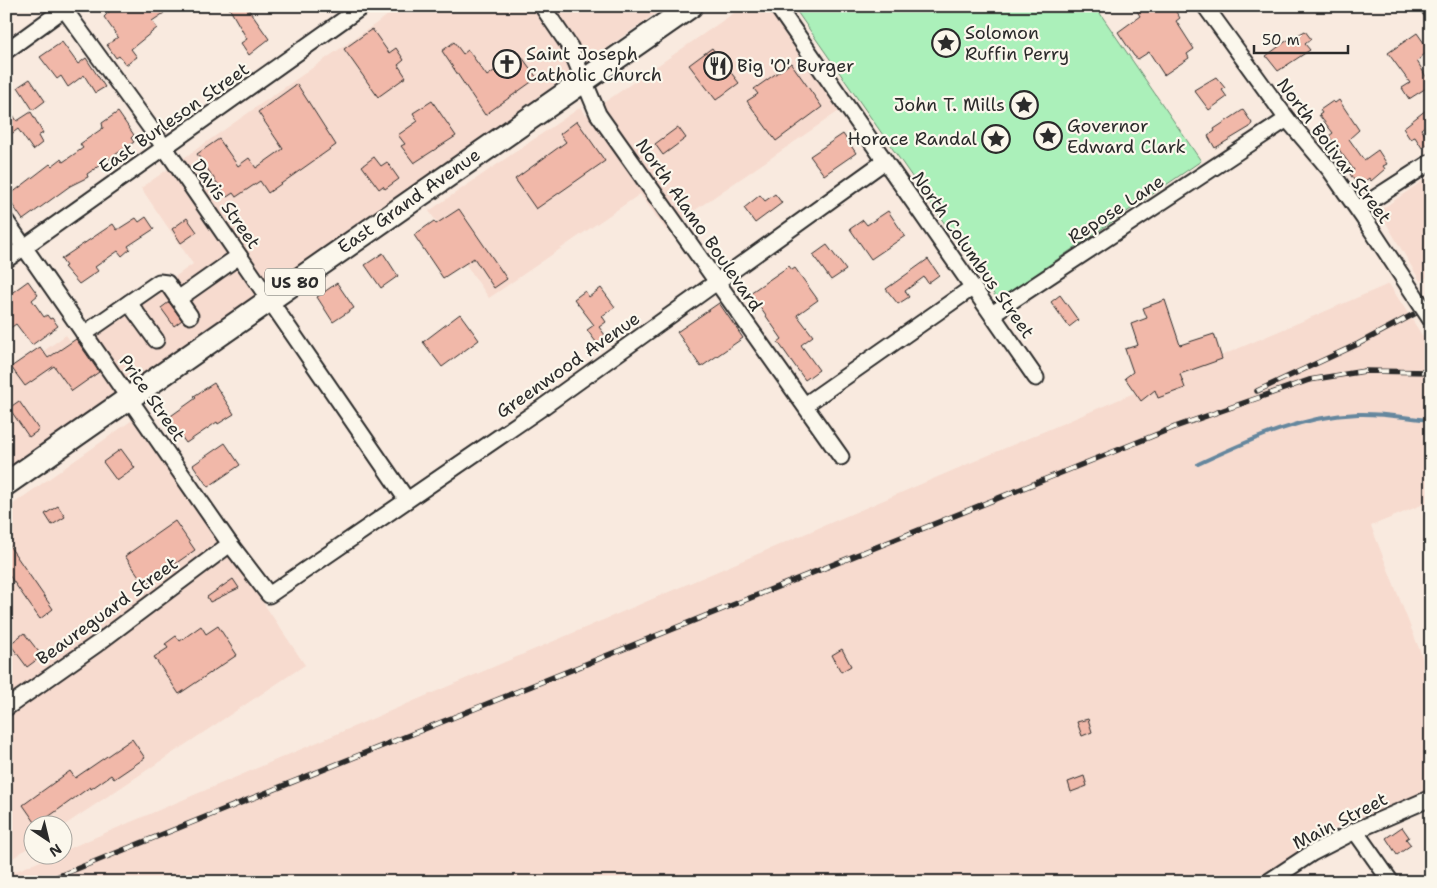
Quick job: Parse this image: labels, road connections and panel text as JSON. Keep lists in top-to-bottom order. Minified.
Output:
{"streets":{"highway":["East Grand Avenue","US 80"],"street":["East Burleson Street","North Bolivar Street","Davis Street","Repose Lane","North Alamo Boulevard","North Columbus Street","Greenwood Avenue","Price Street","Beaureguard Street","Main Street"]},"crossings":[["East Burleson Street","Davis Street"],["East Burleson Street","Price Street"],["North Bolivar Street","Repose Lane"],["East Grand Avenue","Davis Street"],["East Grand Avenue","North Alamo Boulevard"],["East Grand Avenue","Price Street"],["Davis Street","Greenwood Avenue"],["Repose Lane","North Columbus Street"],["North Alamo Boulevard","Greenwood Avenue"],["North Columbus Street","Greenwood Avenue"],["Greenwood Avenue","Price Street"],["Price Street","Beaureguard Street"]],"places":{"place":["Solomon Ruffin Perry","John T. Mills","Governor Edward Clark","Horace Randal"],"church":["Saint Joseph Catholic Church"],"restaurant":["Big 'O' Burger"]},"scale_bar":"50 m","north":"bottom right"}
